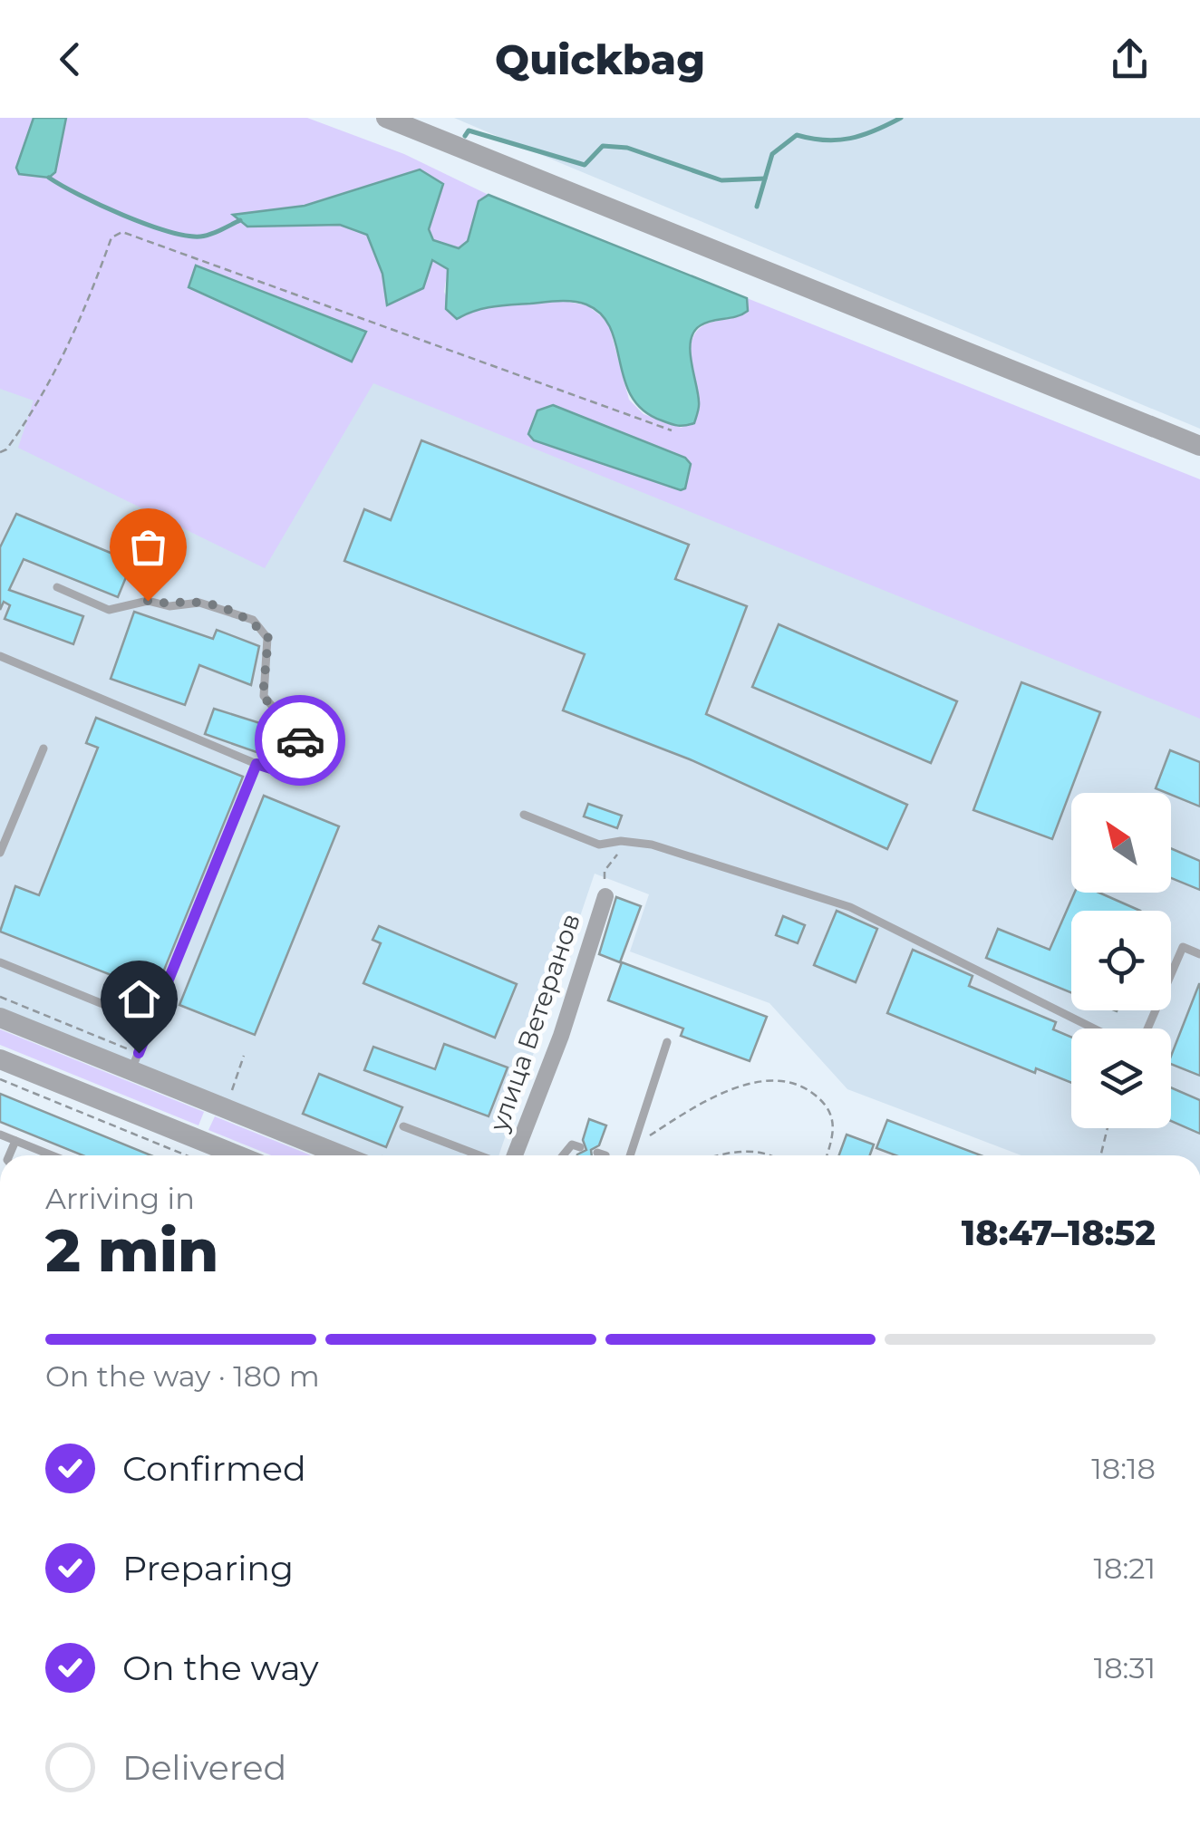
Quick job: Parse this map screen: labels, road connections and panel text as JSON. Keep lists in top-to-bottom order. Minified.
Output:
{"streets":{"street":["улица Ветеранов"]},"north":"top left","page":{"header":"Quickbag","heading":["2 min","Arriving in","18:47–18:52"],"bar":"On the way · 180 m","list":[["Confirmed","18:18"],["Preparing","18:21"],["On the way","18:31"],"Delivered"]}}
